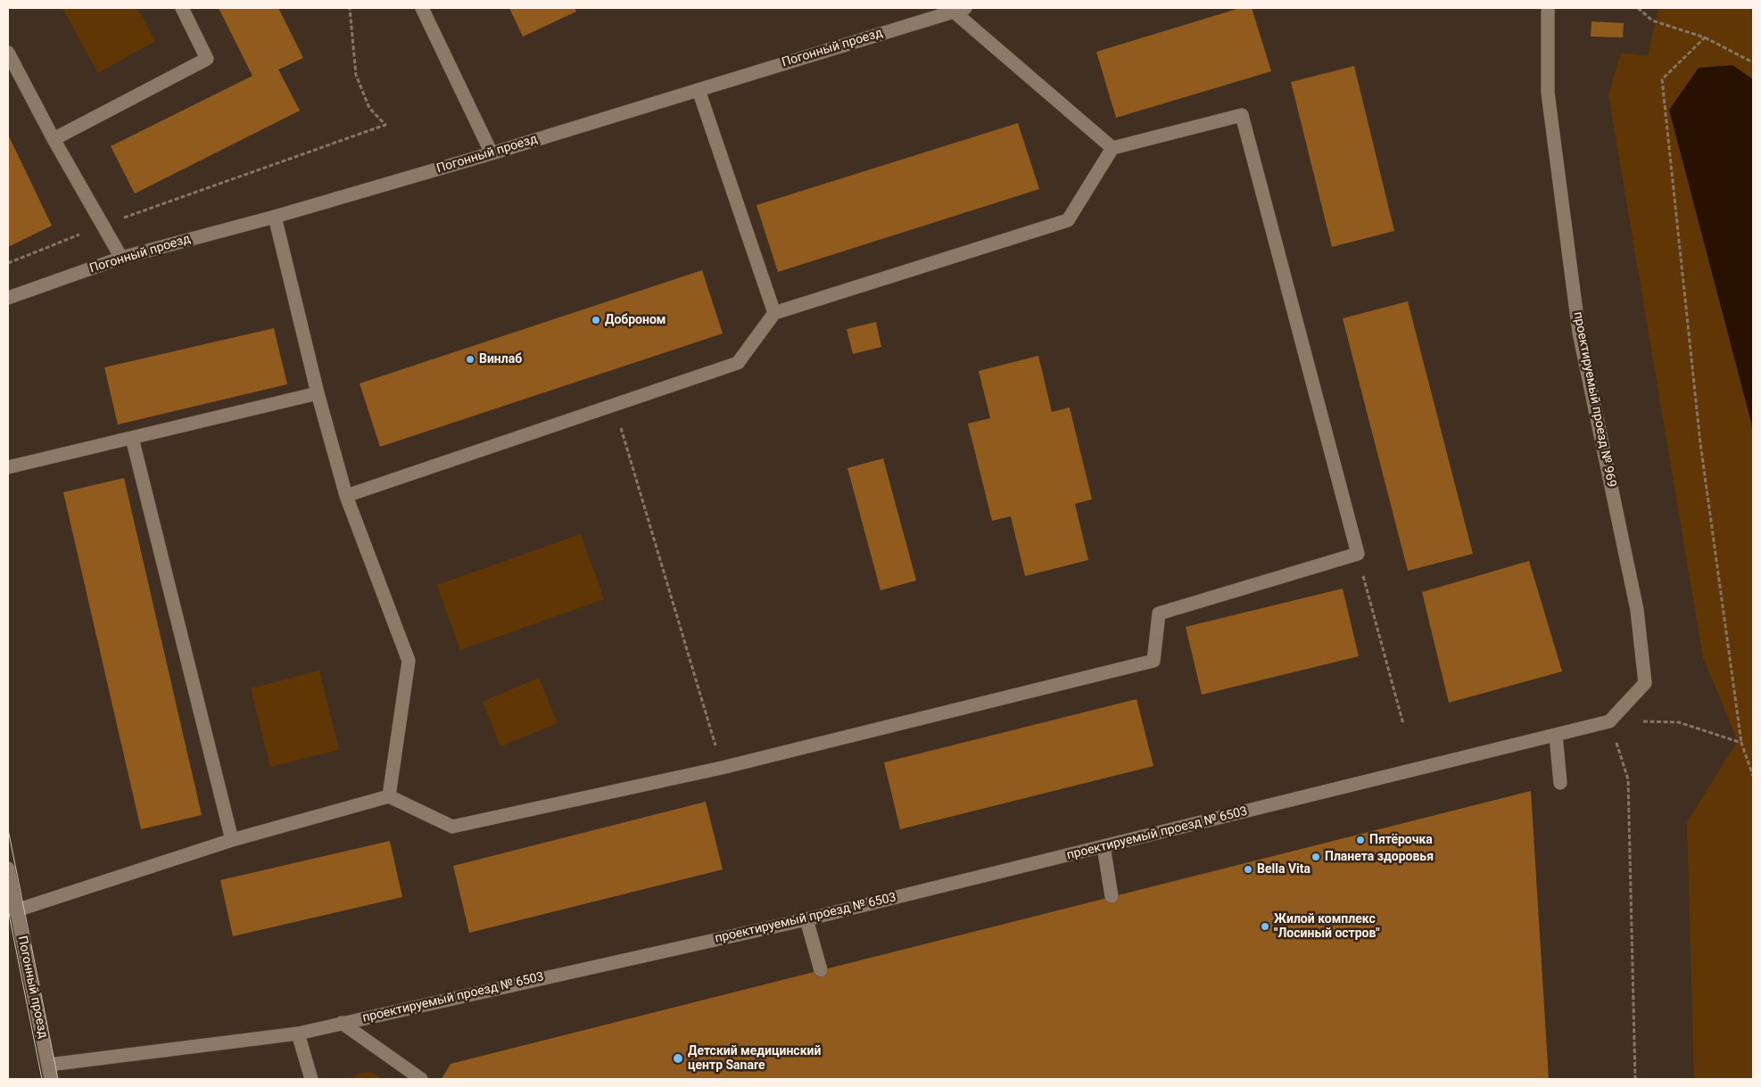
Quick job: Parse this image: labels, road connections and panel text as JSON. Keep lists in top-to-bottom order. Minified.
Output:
{"streets":{"street":["Погонный проезд","проектируемый проезд № 969","проектируемый проезд № 6503"]},"crossings":[["Погонный проезд","проектируемый проезд № 6503"]],"places":["Доброном","Винлаб","Пятёрочка","Планета здоровья","Bella Vita","Жилой комплекс \"Лосиный остров\"","Детский медицинский центр Sanare"]}
